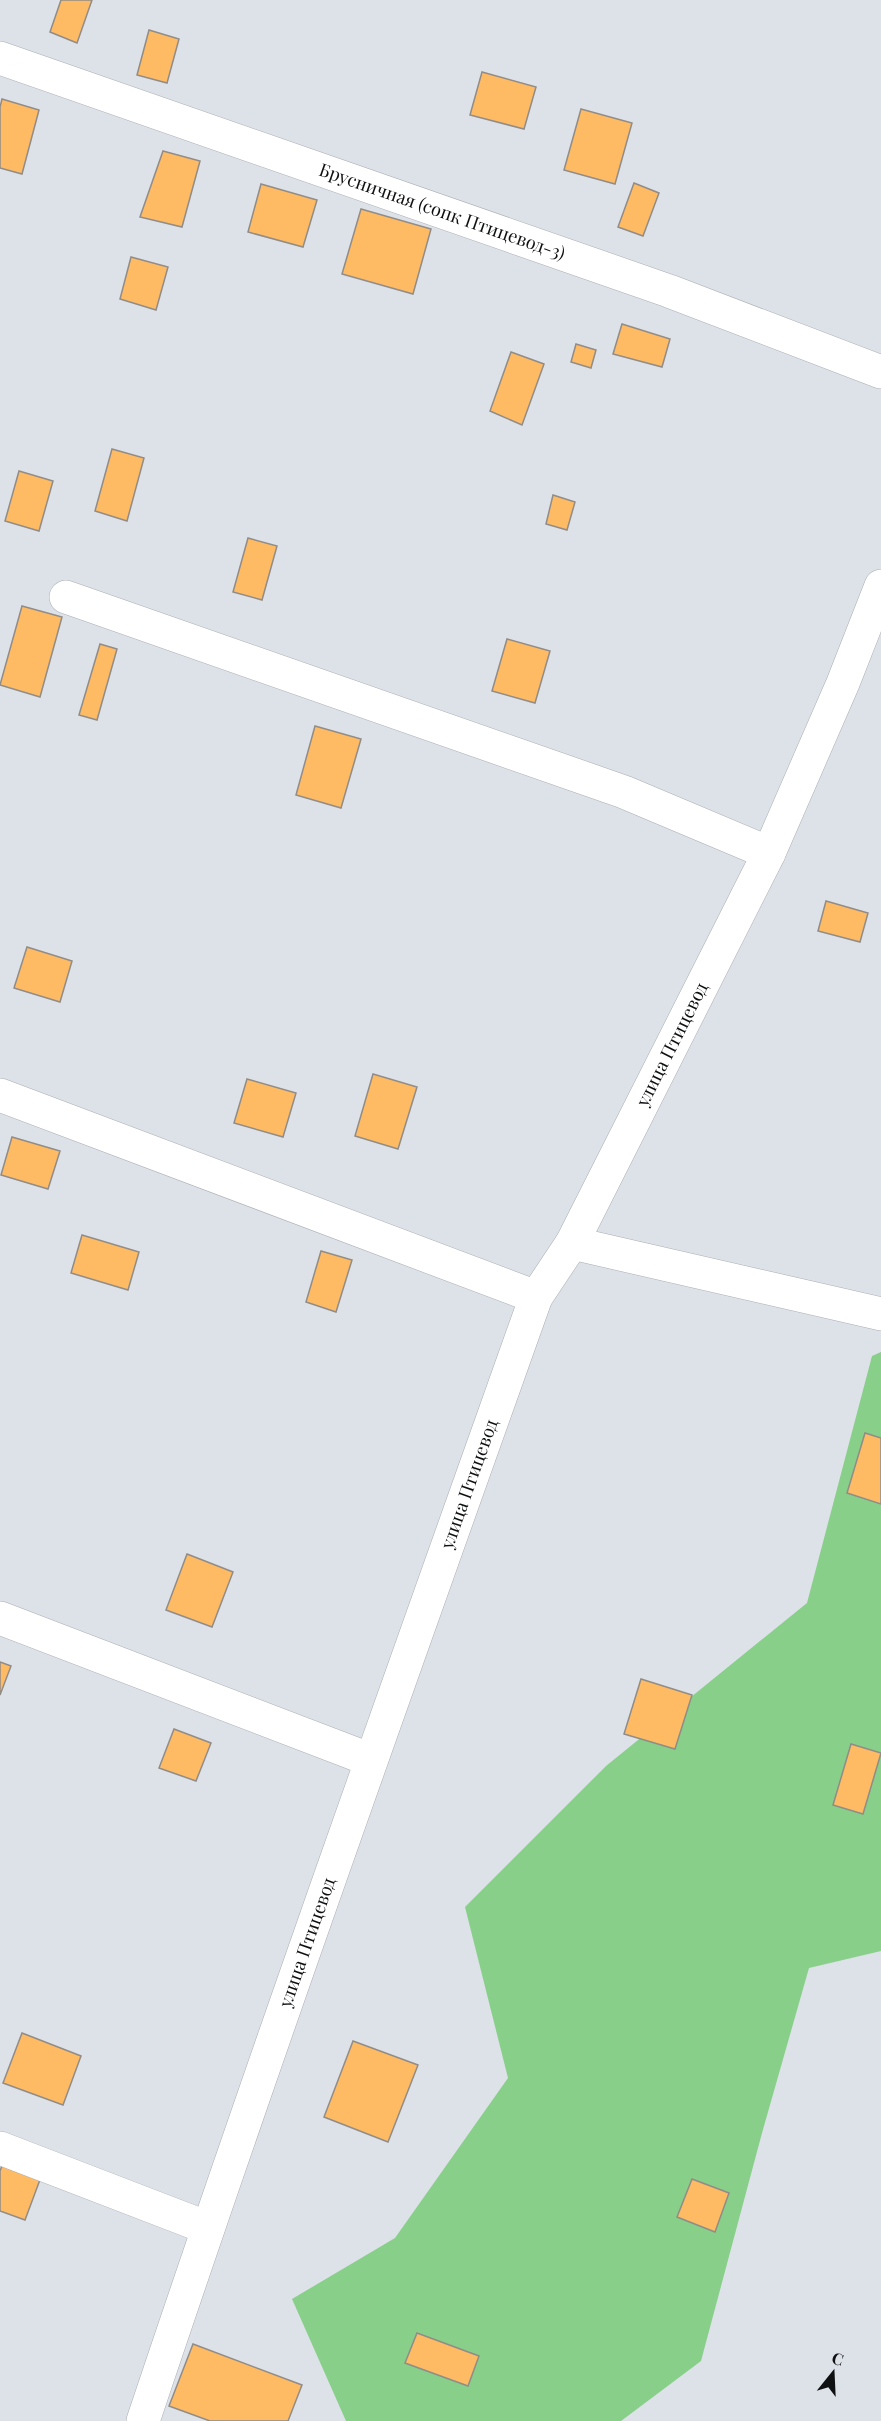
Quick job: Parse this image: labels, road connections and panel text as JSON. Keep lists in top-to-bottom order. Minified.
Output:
{"streets":{"street":["Брусничная (сопк Птицевод-3)","улица Птицевод"]},"north":"top"}
